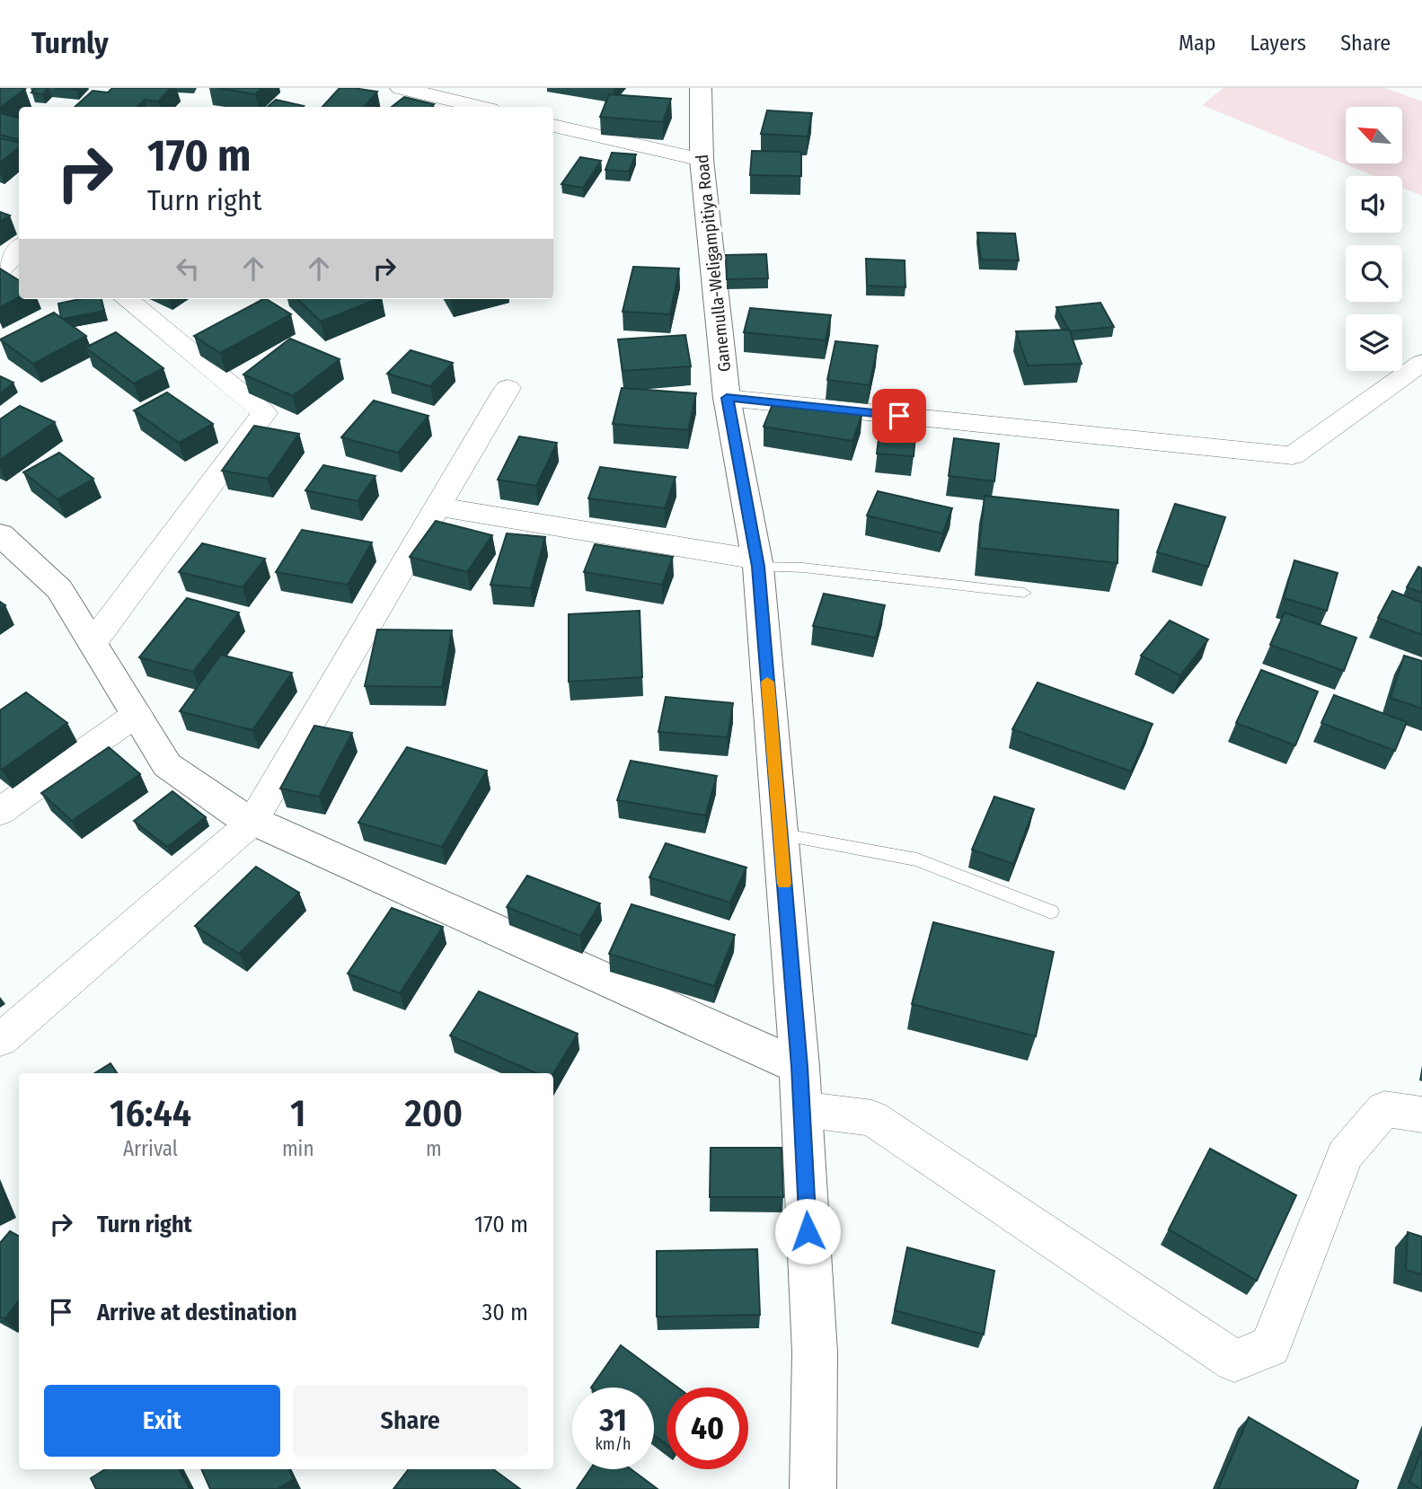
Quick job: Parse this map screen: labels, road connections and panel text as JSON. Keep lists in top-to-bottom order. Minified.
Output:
{"streets":{"street":["Ganemulla-Weligampitiya Road"]},"north":"top left","page":{"header":"Turnly","nav":["Map","Layers","Share"],"turn":["170 m","Turn right"],"eta":["16:44","Arrival","1","min","200","m"],"list":[{"name":"Turn right","value":"170 m"},{"name":"Arrive at destination","value":"30 m"}],"buttons":["Exit","Share"],"speed":"31 km/h","limit":"40"}}
